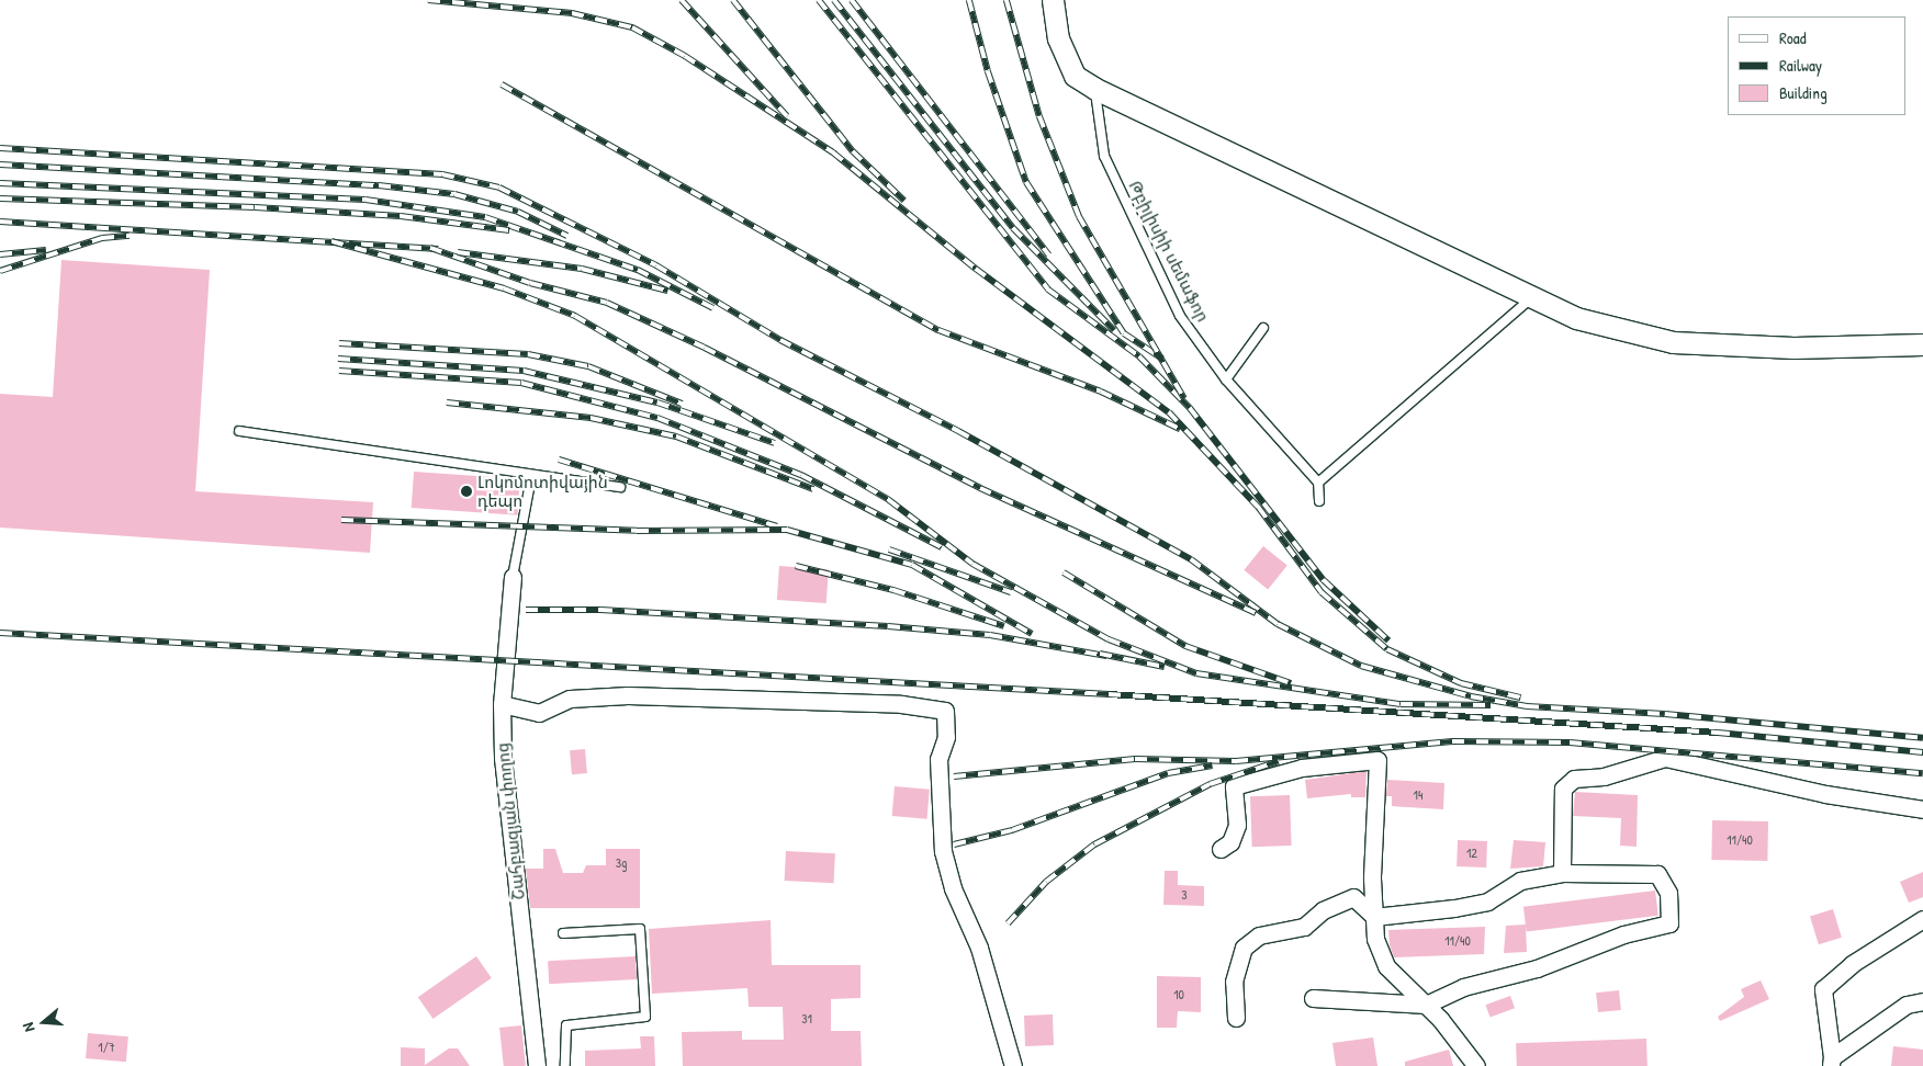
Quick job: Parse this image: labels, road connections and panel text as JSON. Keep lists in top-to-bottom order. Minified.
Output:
{"streets":{"street":["Շահբազյան փողոց"],"lane":["Թբիլիսիի սեմաֆոր"]},"places":["Լոկոմոտիվային դեպո"],"house_numbers":["14","11/40","12","3g","3","11/40","10","31","1/7"],"legend":["Road","Railway","Building"],"north":"left"}
